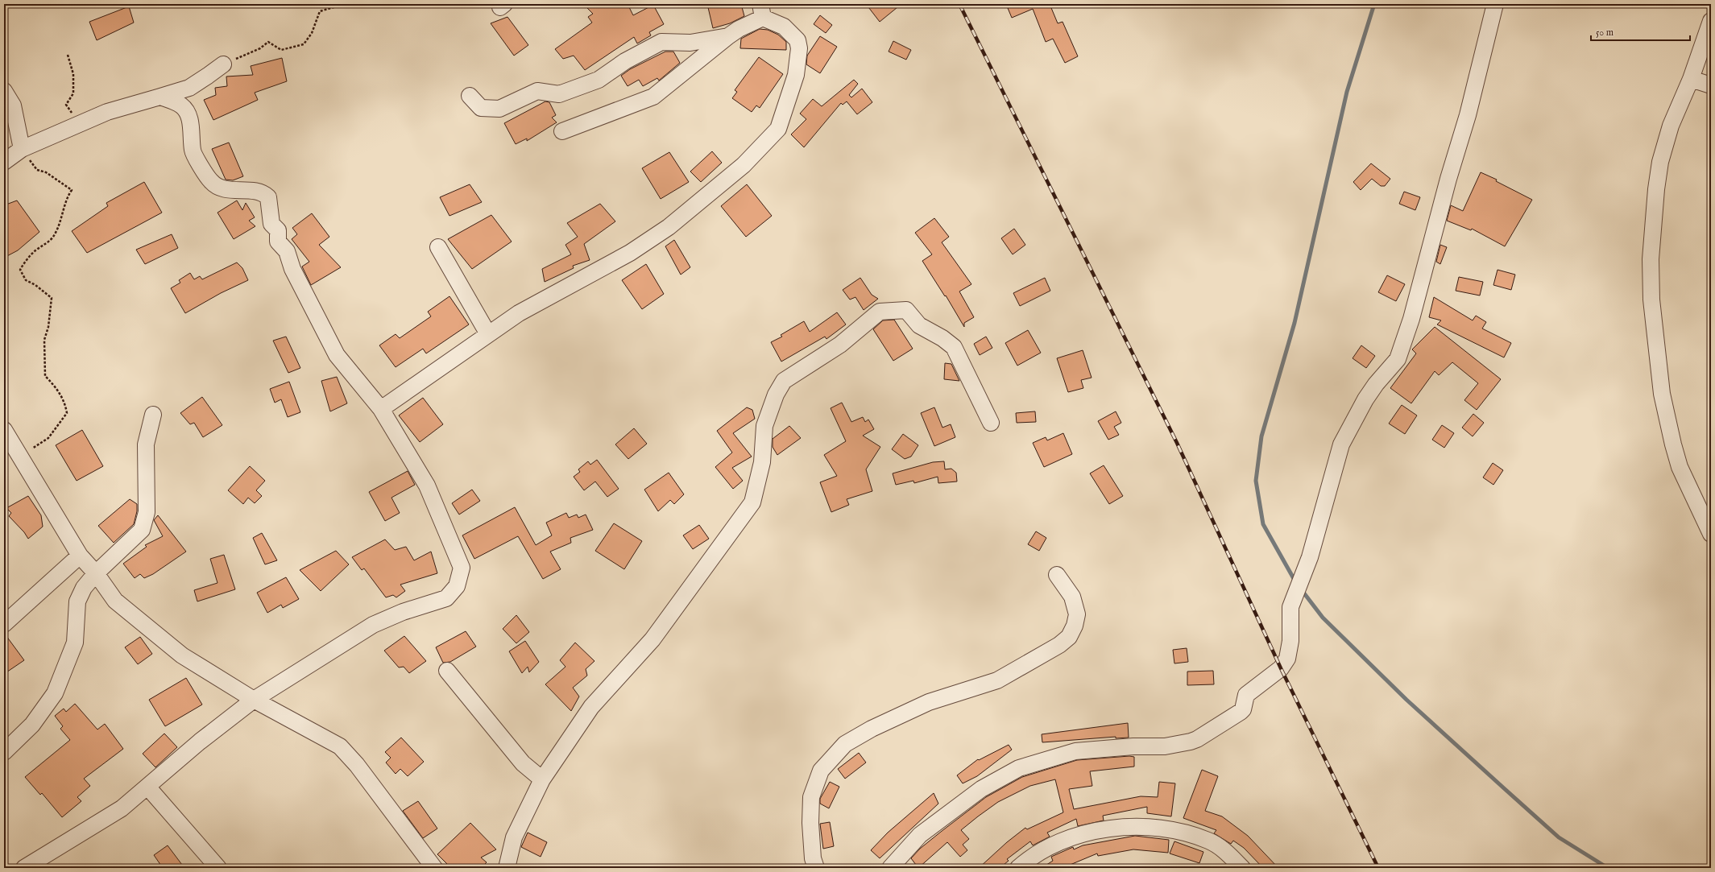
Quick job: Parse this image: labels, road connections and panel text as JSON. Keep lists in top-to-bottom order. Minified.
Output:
{"scale_bar":"50 m"}
